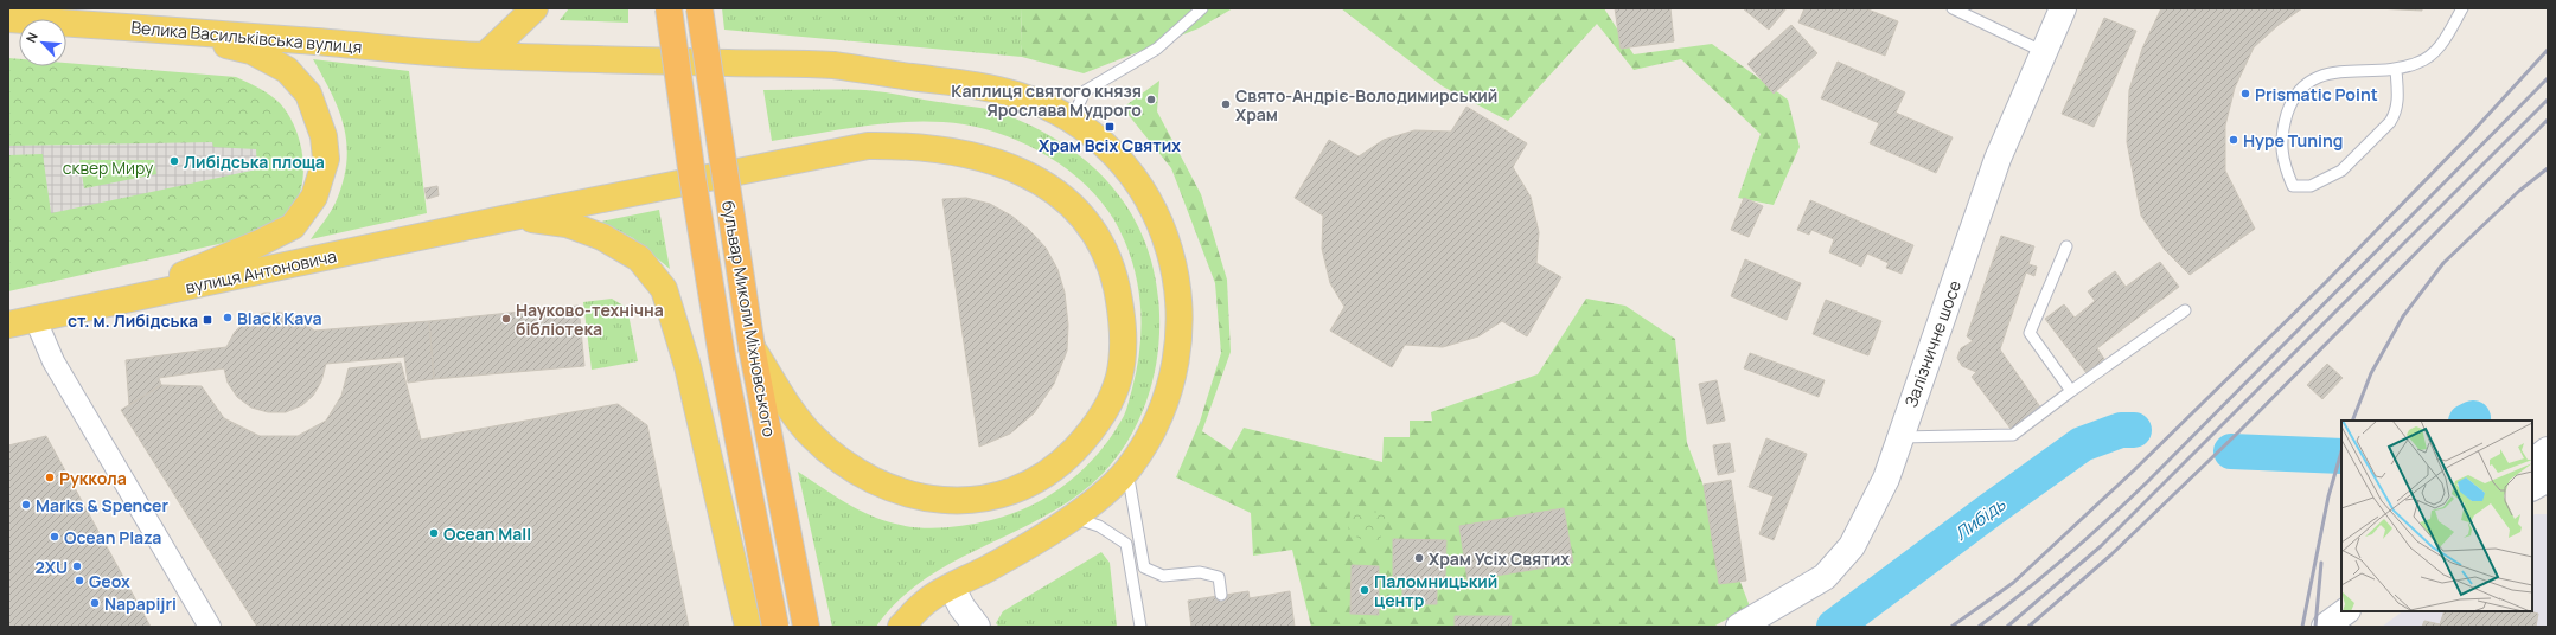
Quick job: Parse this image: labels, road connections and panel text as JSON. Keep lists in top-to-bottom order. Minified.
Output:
{"streets":{"highway":["бульвар Миколи Міхновського"],"main road":["Велика Васильківська вулиця","вулиця Антоновича"],"street":["Залізничне шосе"]},"crossings":[["вулиця Антоновича","бульвар Миколи Міхновського"]],"water":["Либідь"],"parks":["сквер Миру"],"places":{"other":["Prismatic Point","Каплиця святого князя Ярослава Мудрого","Свято-Андріє-Володимирський Храм","Hype Tuning","Либідська площа","Black Kava","Науково-технічна бібліотека","Руккола","Marks & Spencer","Ocean Mall","Ocean Plaza","Храм Усіх Святих","2XU","Geox","Паломницький центр","Napapijri"],"transit":["Храм Всіх Святих","ст. м. Либідська"]},"north":"top left"}
